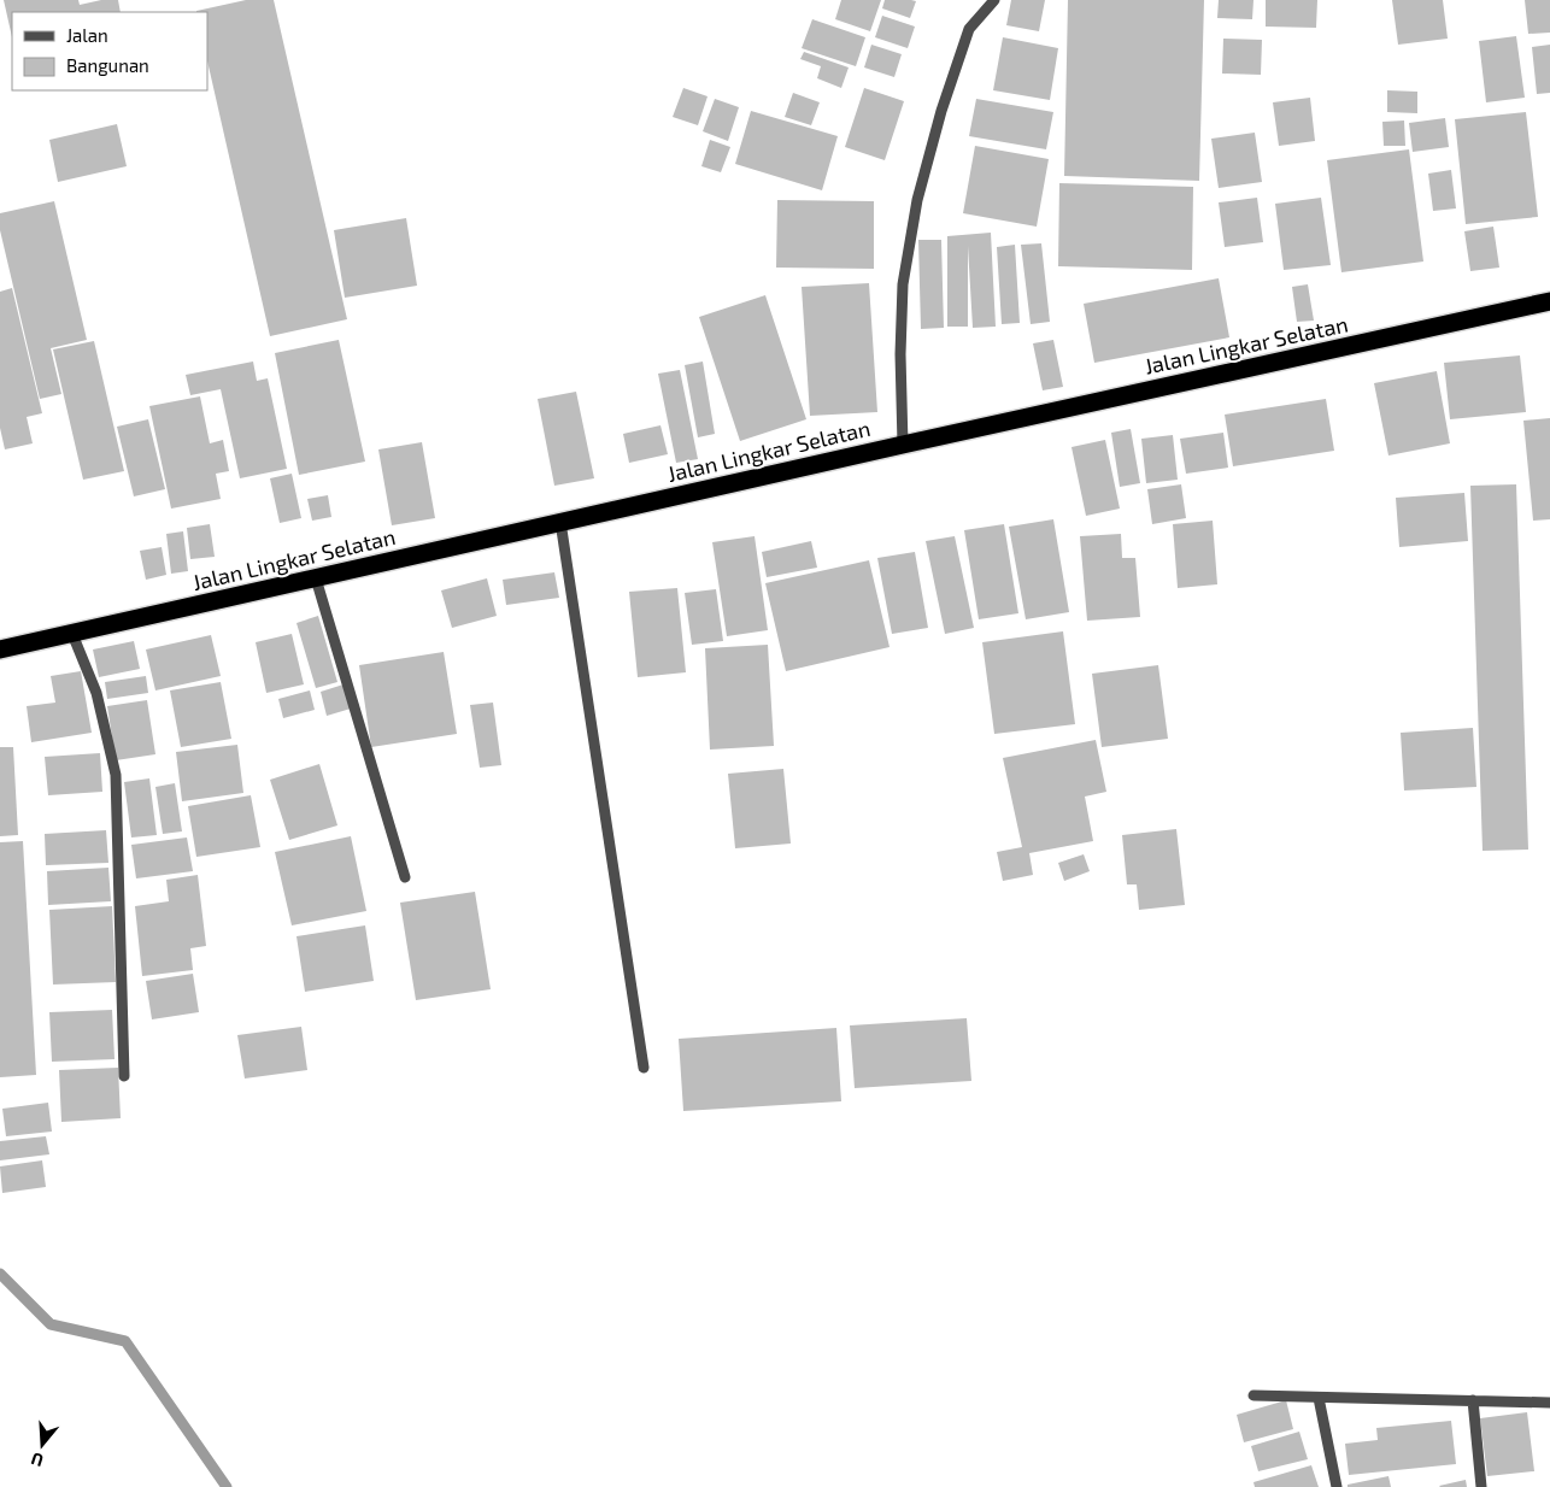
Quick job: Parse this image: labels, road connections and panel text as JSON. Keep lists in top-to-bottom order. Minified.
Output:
{"streets":{"highway":["Jalan Lingkar Selatan"]},"legend":["Jalan","Bangunan"],"north":"bottom"}
